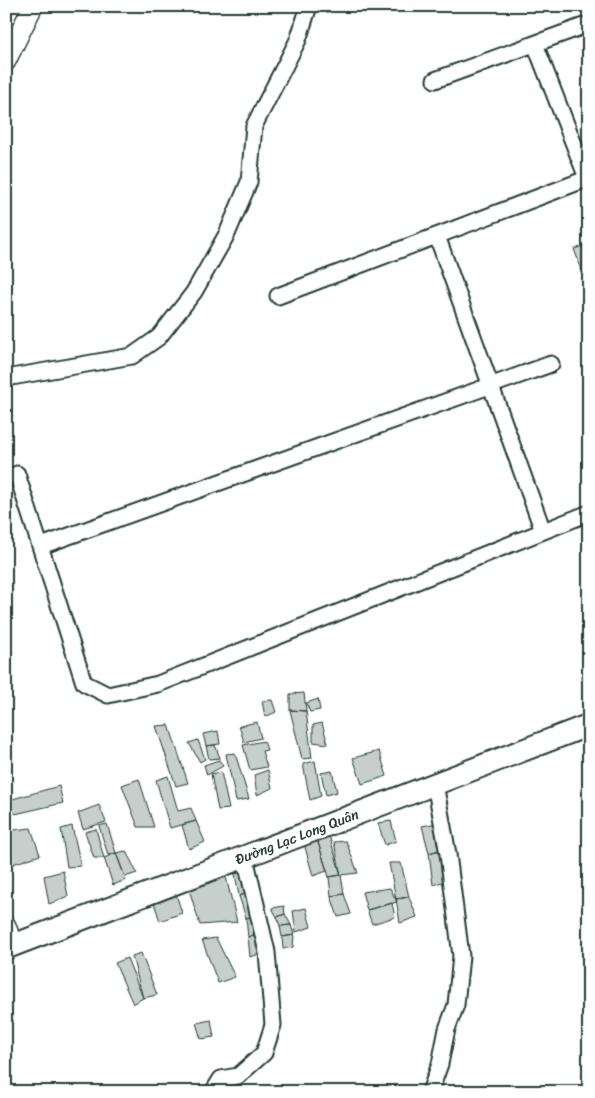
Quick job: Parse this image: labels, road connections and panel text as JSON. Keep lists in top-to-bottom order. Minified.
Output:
{"streets":{"main road":["Đường Lạc Long Quân"]}}
